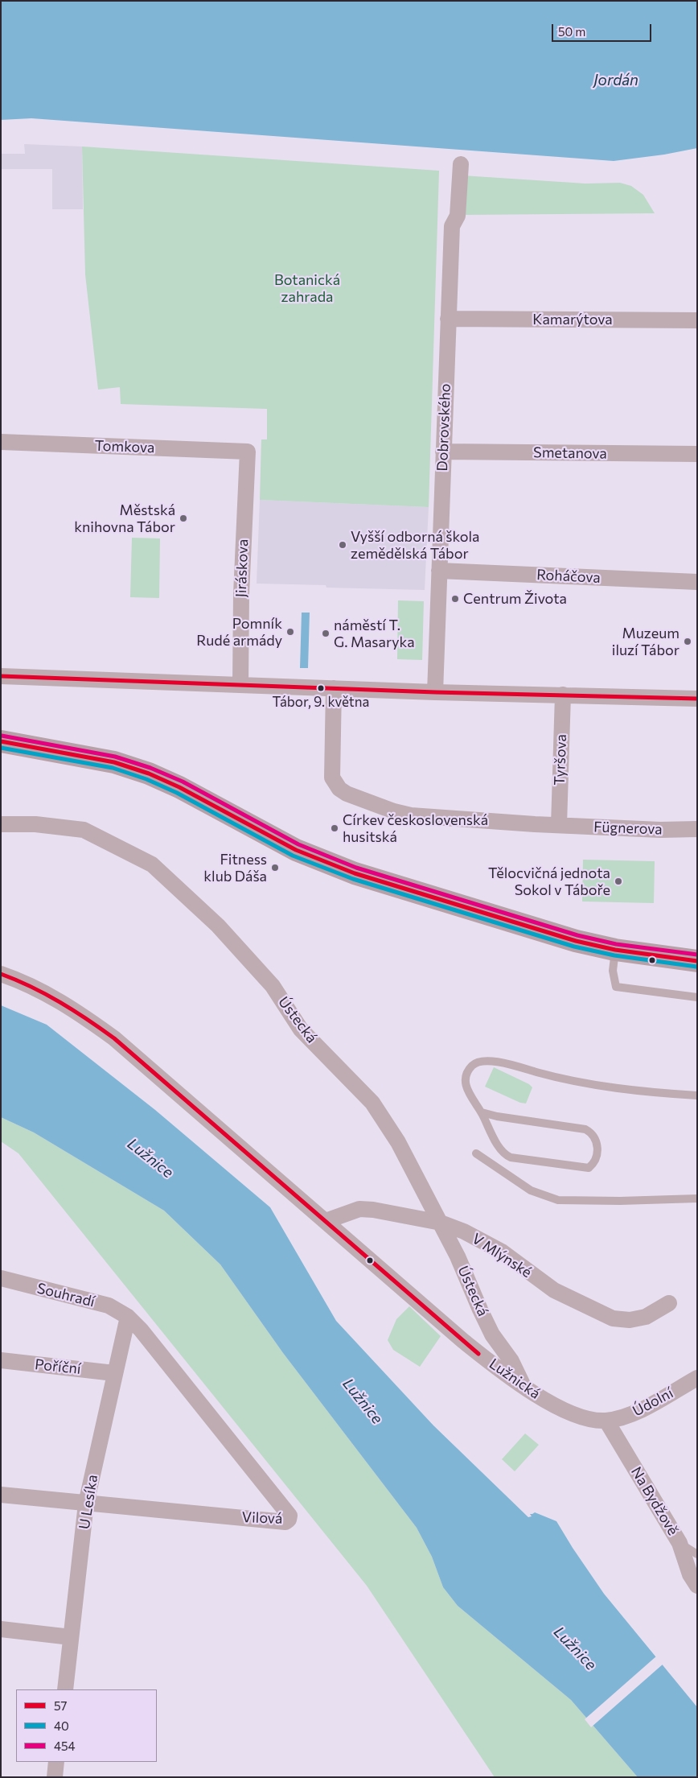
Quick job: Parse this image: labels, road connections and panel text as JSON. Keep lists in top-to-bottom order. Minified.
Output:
{"streets":{"street":["Kamarýtova","Dobrovského","Tomkova","Smetanova","Jiráskova","Roháčova","Tyršova","Fügnerova","Ústecká","V Mlýnské","Souhradí","Poříční","Lužnická","Údolní","Na Bydžově","U Lesíka","Vilová"]},"crossings":[["Kamarýtova","Dobrovského"],["Dobrovského","Smetanova"],["Dobrovského","Roháčova"],["Tomkova","Jiráskova"],["Tyršova","Fügnerova"],["Ústecká","V Mlýnské"],["Ústecká","Lužnická"],["V Mlýnské","Lužnická"],["Souhradí","U Lesíka"],["Souhradí","Vilová"],["Poříční","U Lesíka"],["Lužnická","Údolní"],["Lužnická","Na Bydžově"],["Údolní","Na Bydžově"],["U Lesíka","Vilová"]],"water":["Jordán","Lužnice"],"parks":["Botanická zahrada"],"places":["Městská knihovna Tábor","Vyšší odborná škola zemědělská Tábor","Centrum Života","Pomník Rudé armády","náměstí T. G. Masaryka","Muzeum iluzí Tábor","Tábor, 9. května","Církev československá husitská","Fitness klub Dáša","Tělocvičná jednota Sokol v Táboře"],"lines":["transit line 57","transit line 454","transit line 40"],"legend":["57","40","454"],"scale_bar":"50 m"}
